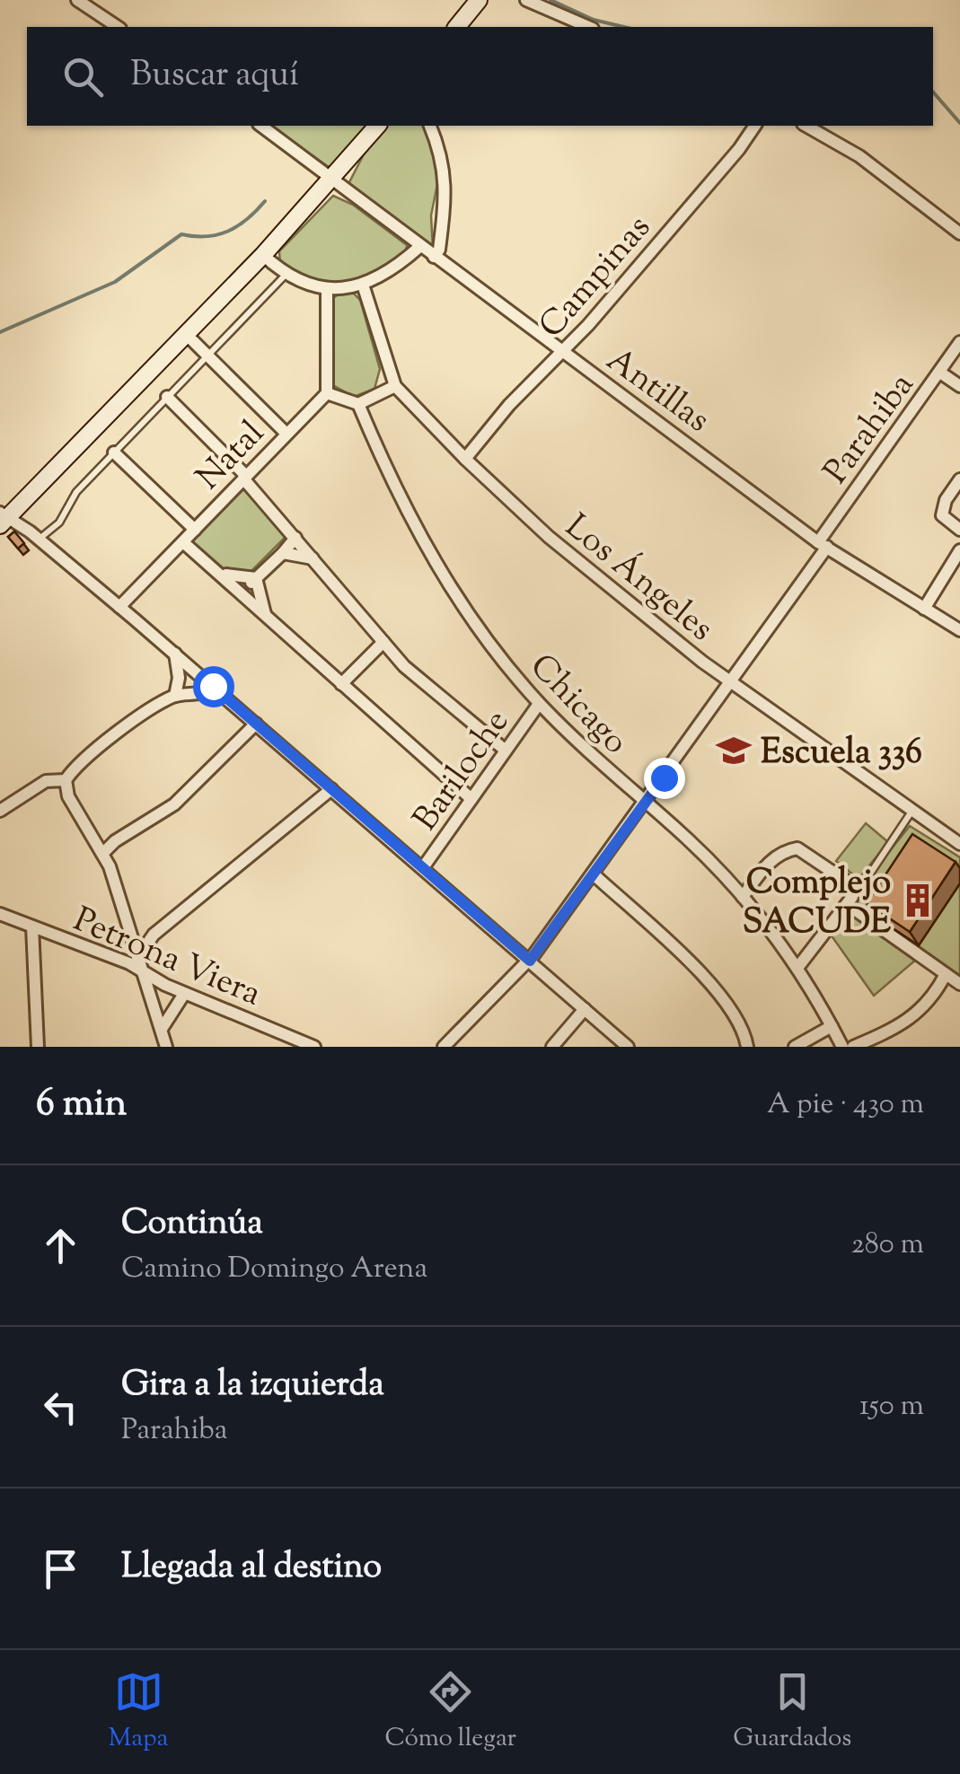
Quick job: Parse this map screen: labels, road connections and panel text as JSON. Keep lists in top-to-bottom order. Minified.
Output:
{"streets":{"street":["Campinas","Antillas","Parahiba","Natal","Los Ángeles","Chicago","Bariloche","Petrona Viera"]},"crossings":[["Campinas","Antillas"],["Campinas","Los Ángeles"],["Antillas","Parahiba"],["Parahiba","Los Ángeles"],["Parahiba","Chicago"],["Chicago","Bariloche"]],"places":{"school or university":["Escuela 336"],"building":["Complejo SACUDE"]},"page":{"search":"Buscar aquí","heading":["6 min","A pie · 430 m"],"list":[["Continúa","Camino Domingo Arena","280 m"],["Gira a la izquierda","Parahiba","150 m"],"Llegada al destino"],"nav":["Mapa","Cómo llegar","Guardados"]}}
